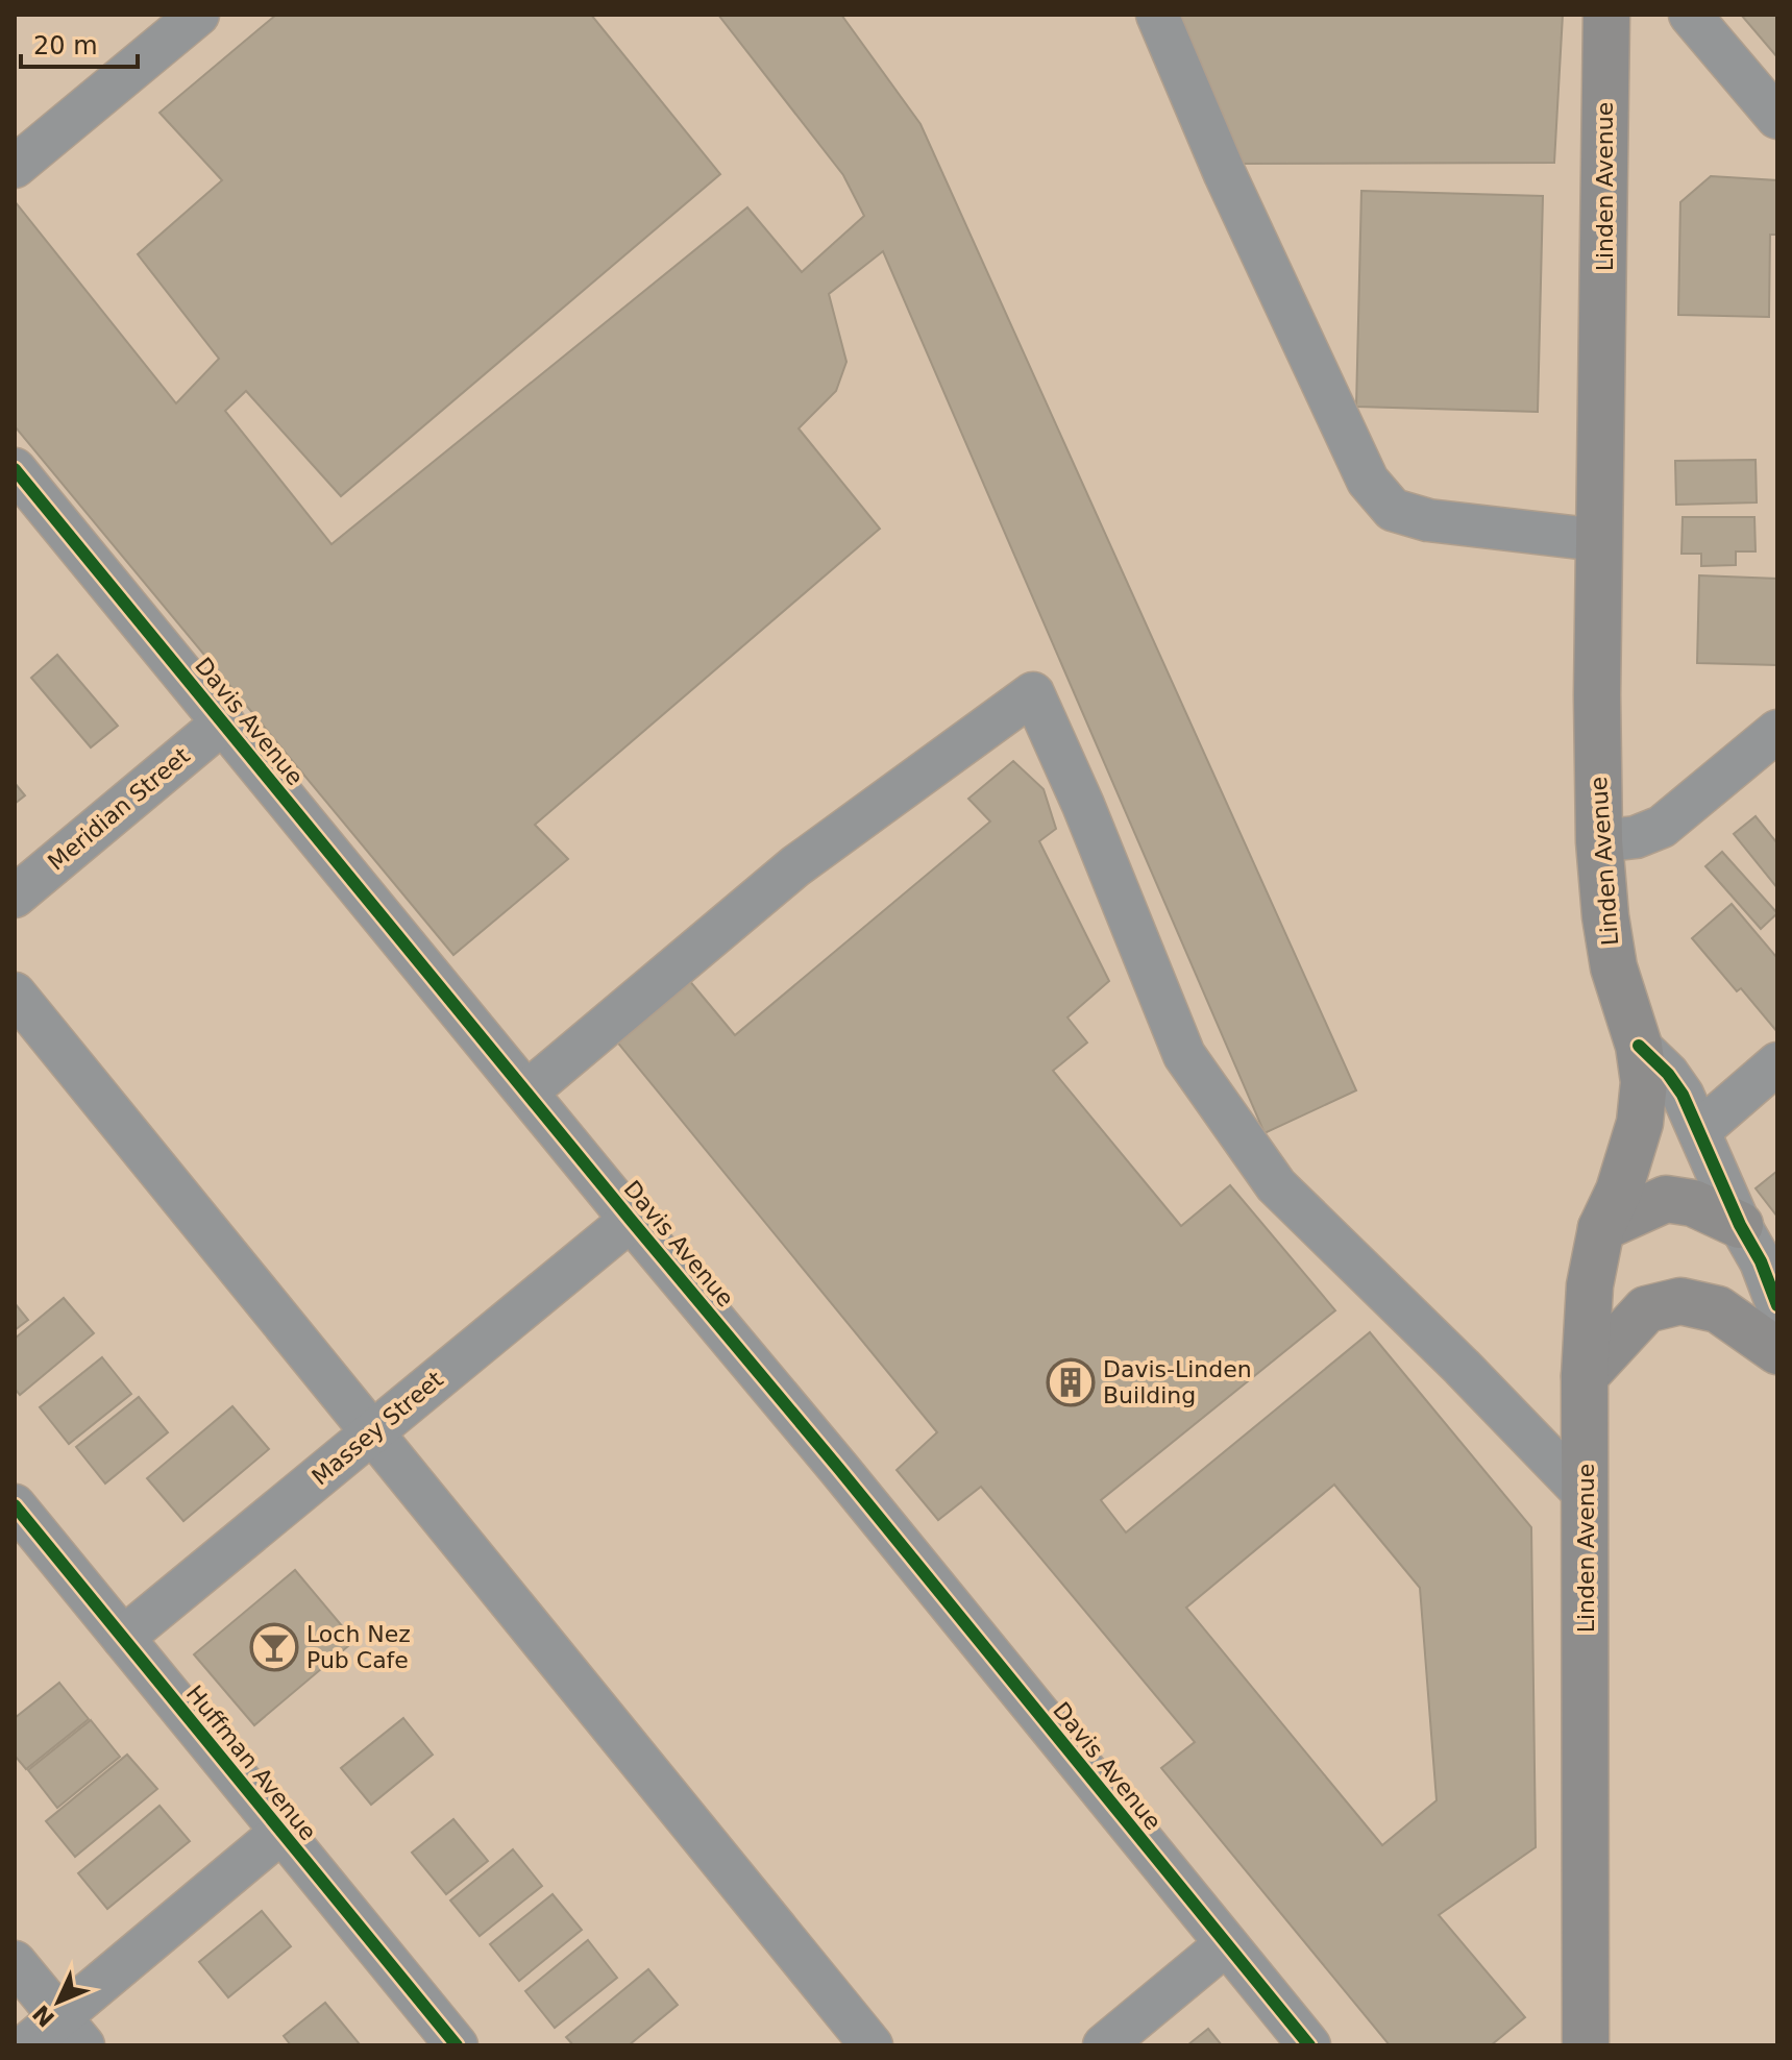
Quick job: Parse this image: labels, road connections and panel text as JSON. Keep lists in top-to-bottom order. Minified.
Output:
{"streets":{"main road":["Linden Avenue"],"street":["Davis Avenue","Meridian Street","Massey Street","Huffman Avenue"]},"crossings":[["Davis Avenue","Meridian Street"],["Davis Avenue","Massey Street"],["Massey Street","Huffman Avenue"]],"places":{"building":["Davis-Linden Building"],"bar":["Loch Nez Pub Cafe"]},"scale_bar":"20 m","north":"bottom left"}
